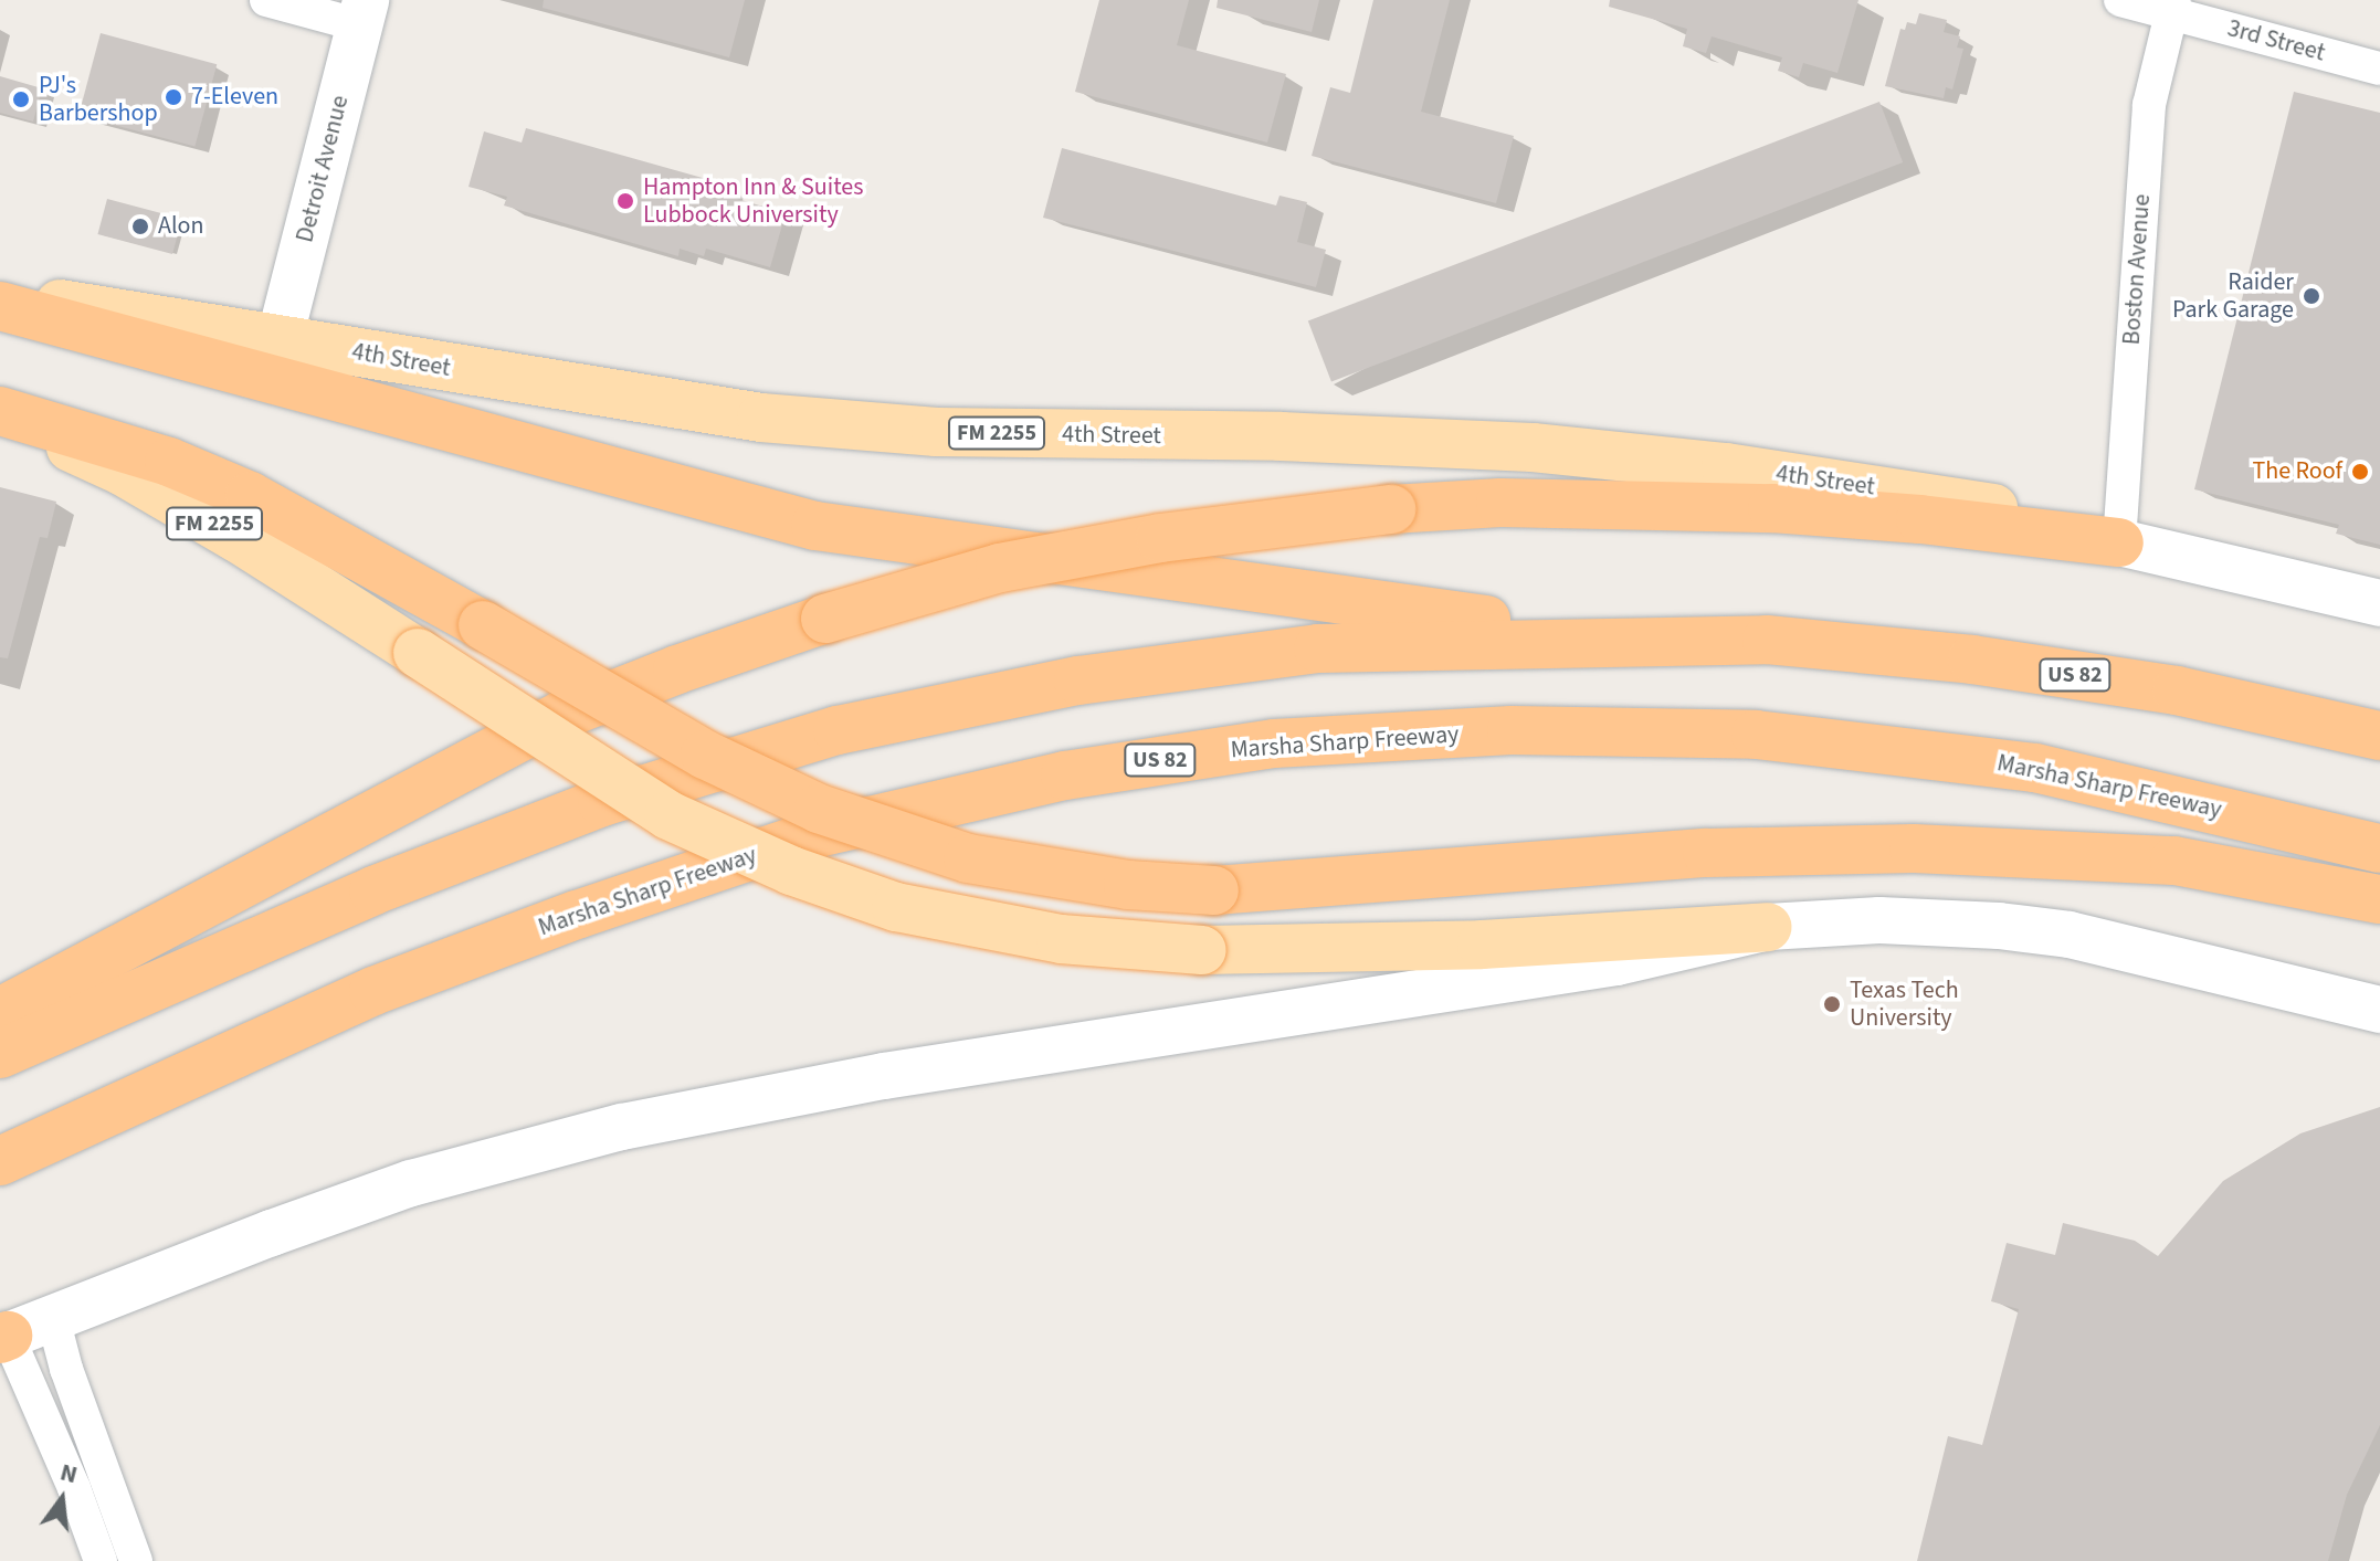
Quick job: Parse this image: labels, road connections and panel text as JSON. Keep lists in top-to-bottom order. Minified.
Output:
{"streets":{"highway":["US 82","Marsha Sharp Freeway"],"main road":["Detroit Avenue","4th Street","FM 2255"],"street":["3rd Street","Boston Avenue"]},"crossings":[["3rd Street","Boston Avenue"],["Detroit Avenue","4th Street"],["Boston Avenue","4th Street"]],"places":["7-Eleven","PJ's Barbershop","Hampton Inn & Suites Lubbock University","Alon","Raider Park Garage","The Roof","Texas Tech University"],"north":"top"}
